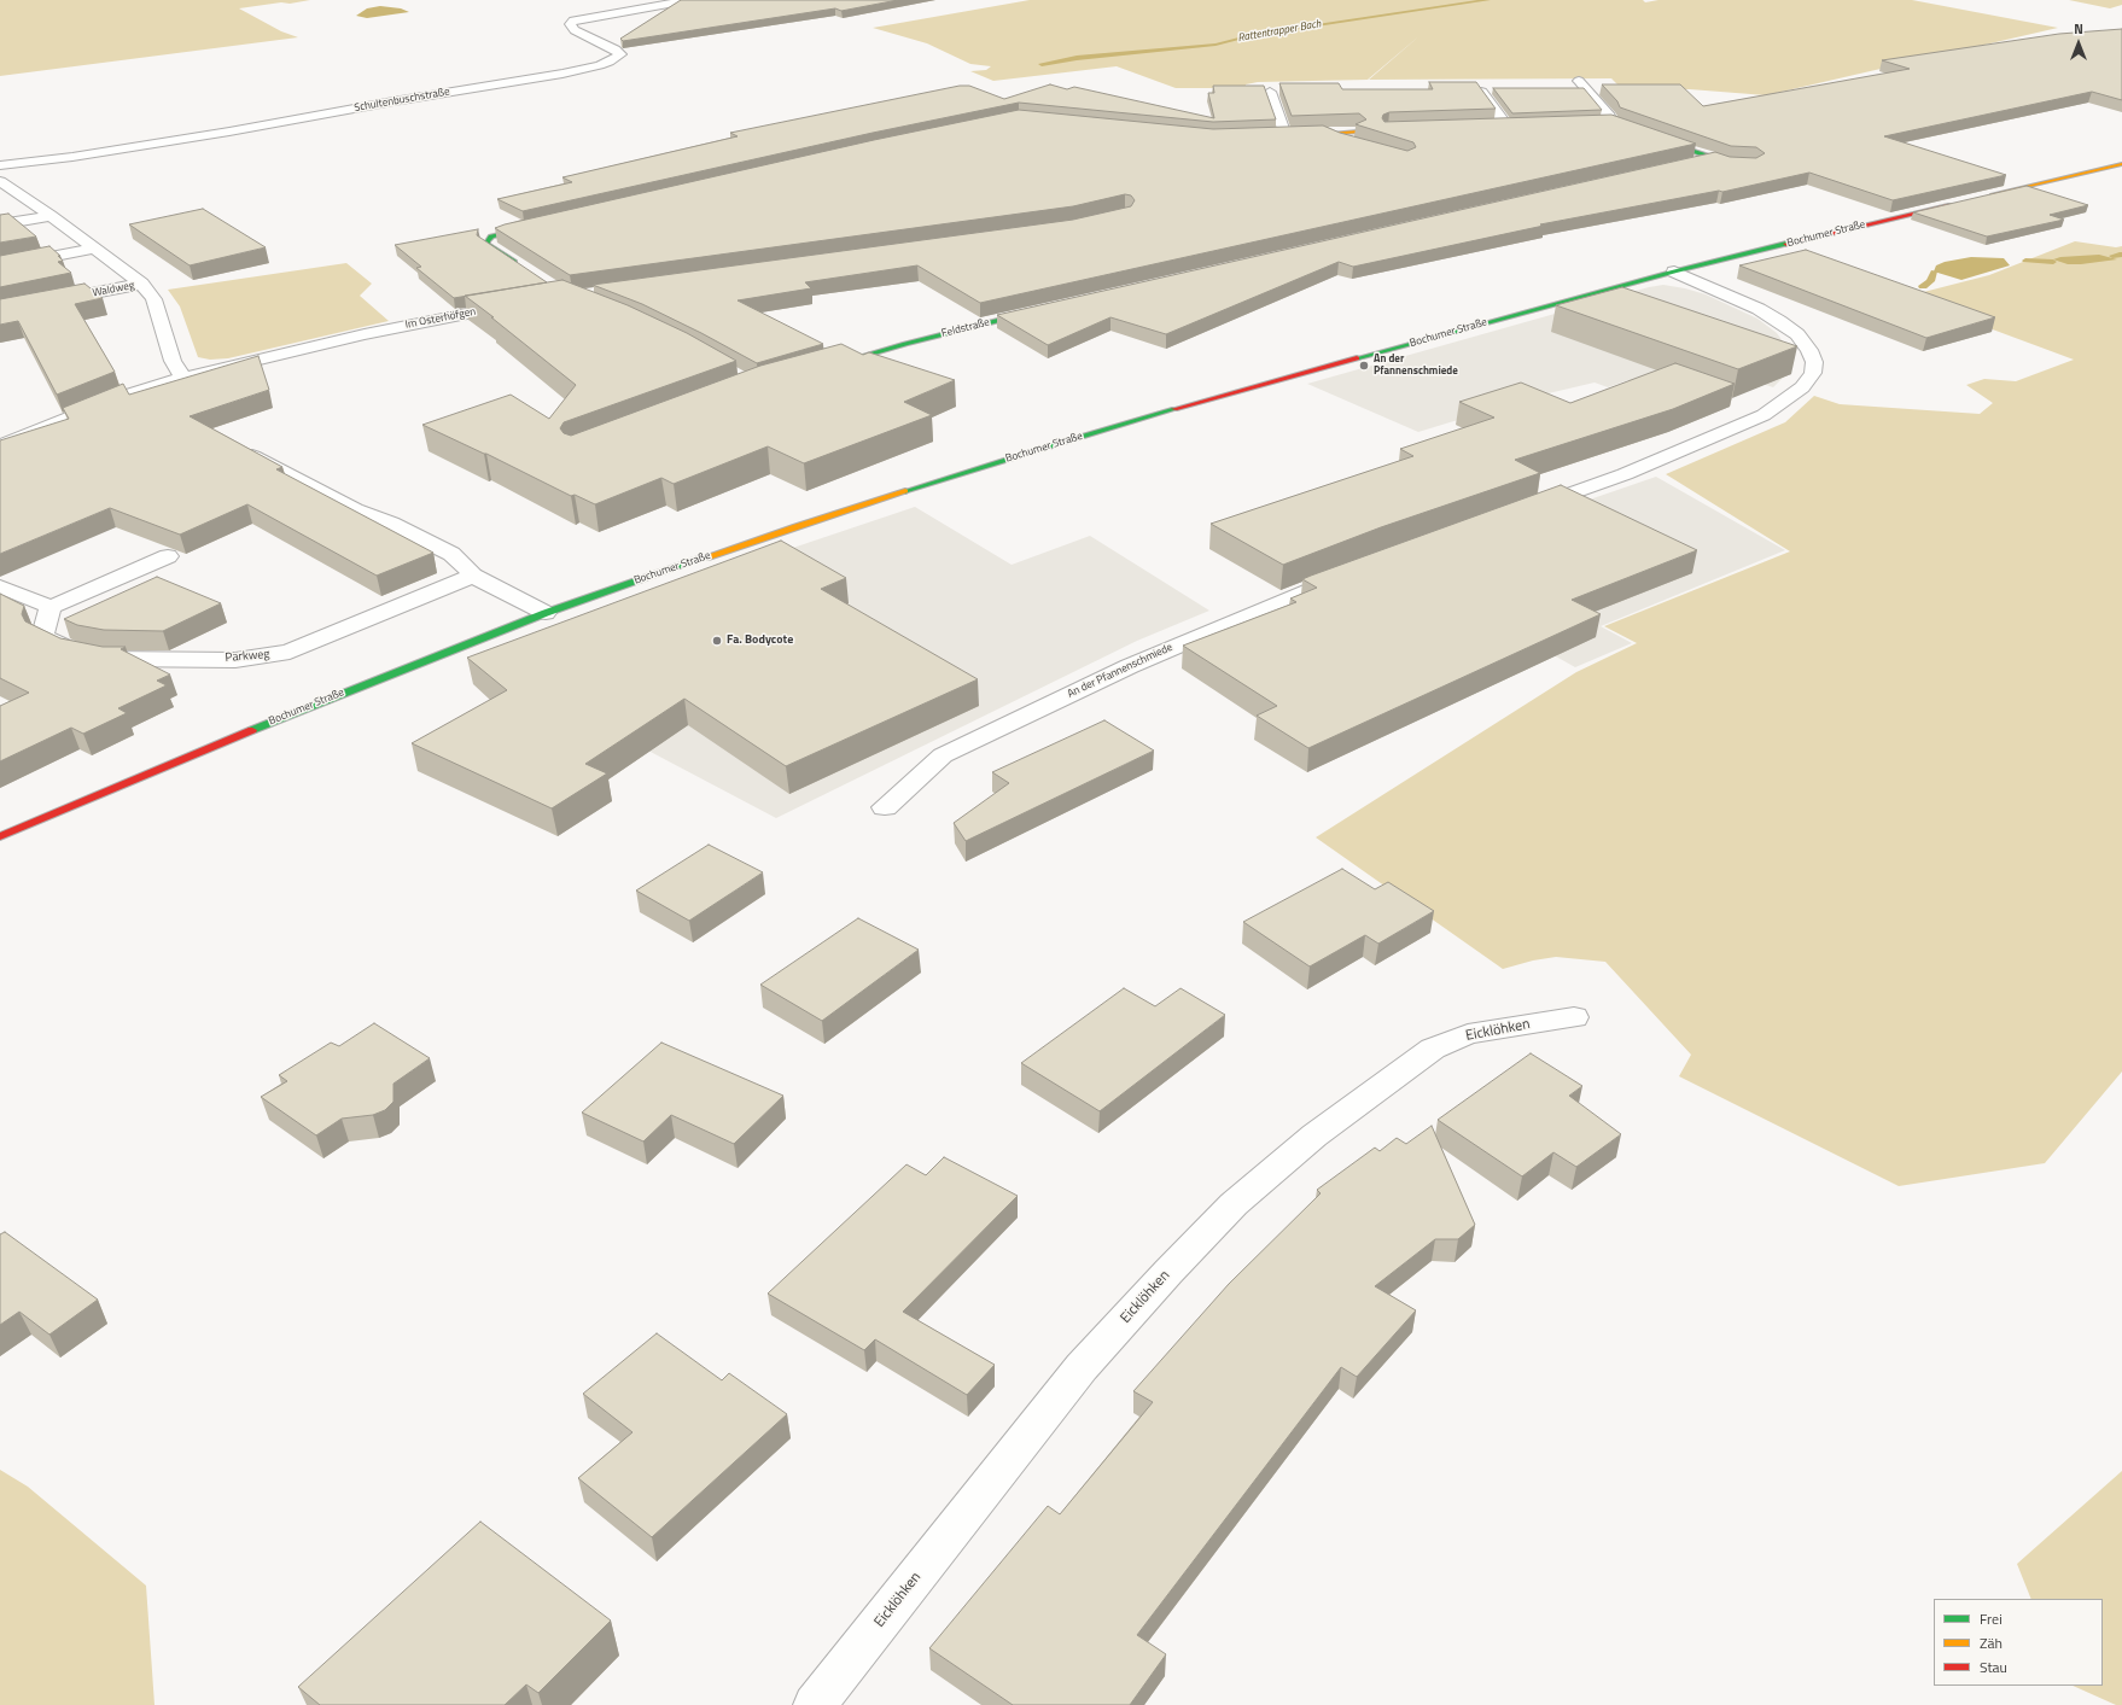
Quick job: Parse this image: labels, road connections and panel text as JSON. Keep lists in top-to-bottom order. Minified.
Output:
{"streets":{"main road":["Bochumer Straße","Feldstraße"],"street":["Schultenbuschstraße","Waldweg","Im Osterhöfgen","Parkweg","An der Pfannenschmiede","Eicklöhken"]},"crossings":[["Waldweg","Im Osterhöfgen"]],"water":["Rattentrapper Bach"],"places":["An der Pfannenschmiede","Fa. Bodycote"],"legend":["Frei","Zäh","Stau"],"north":"top"}
